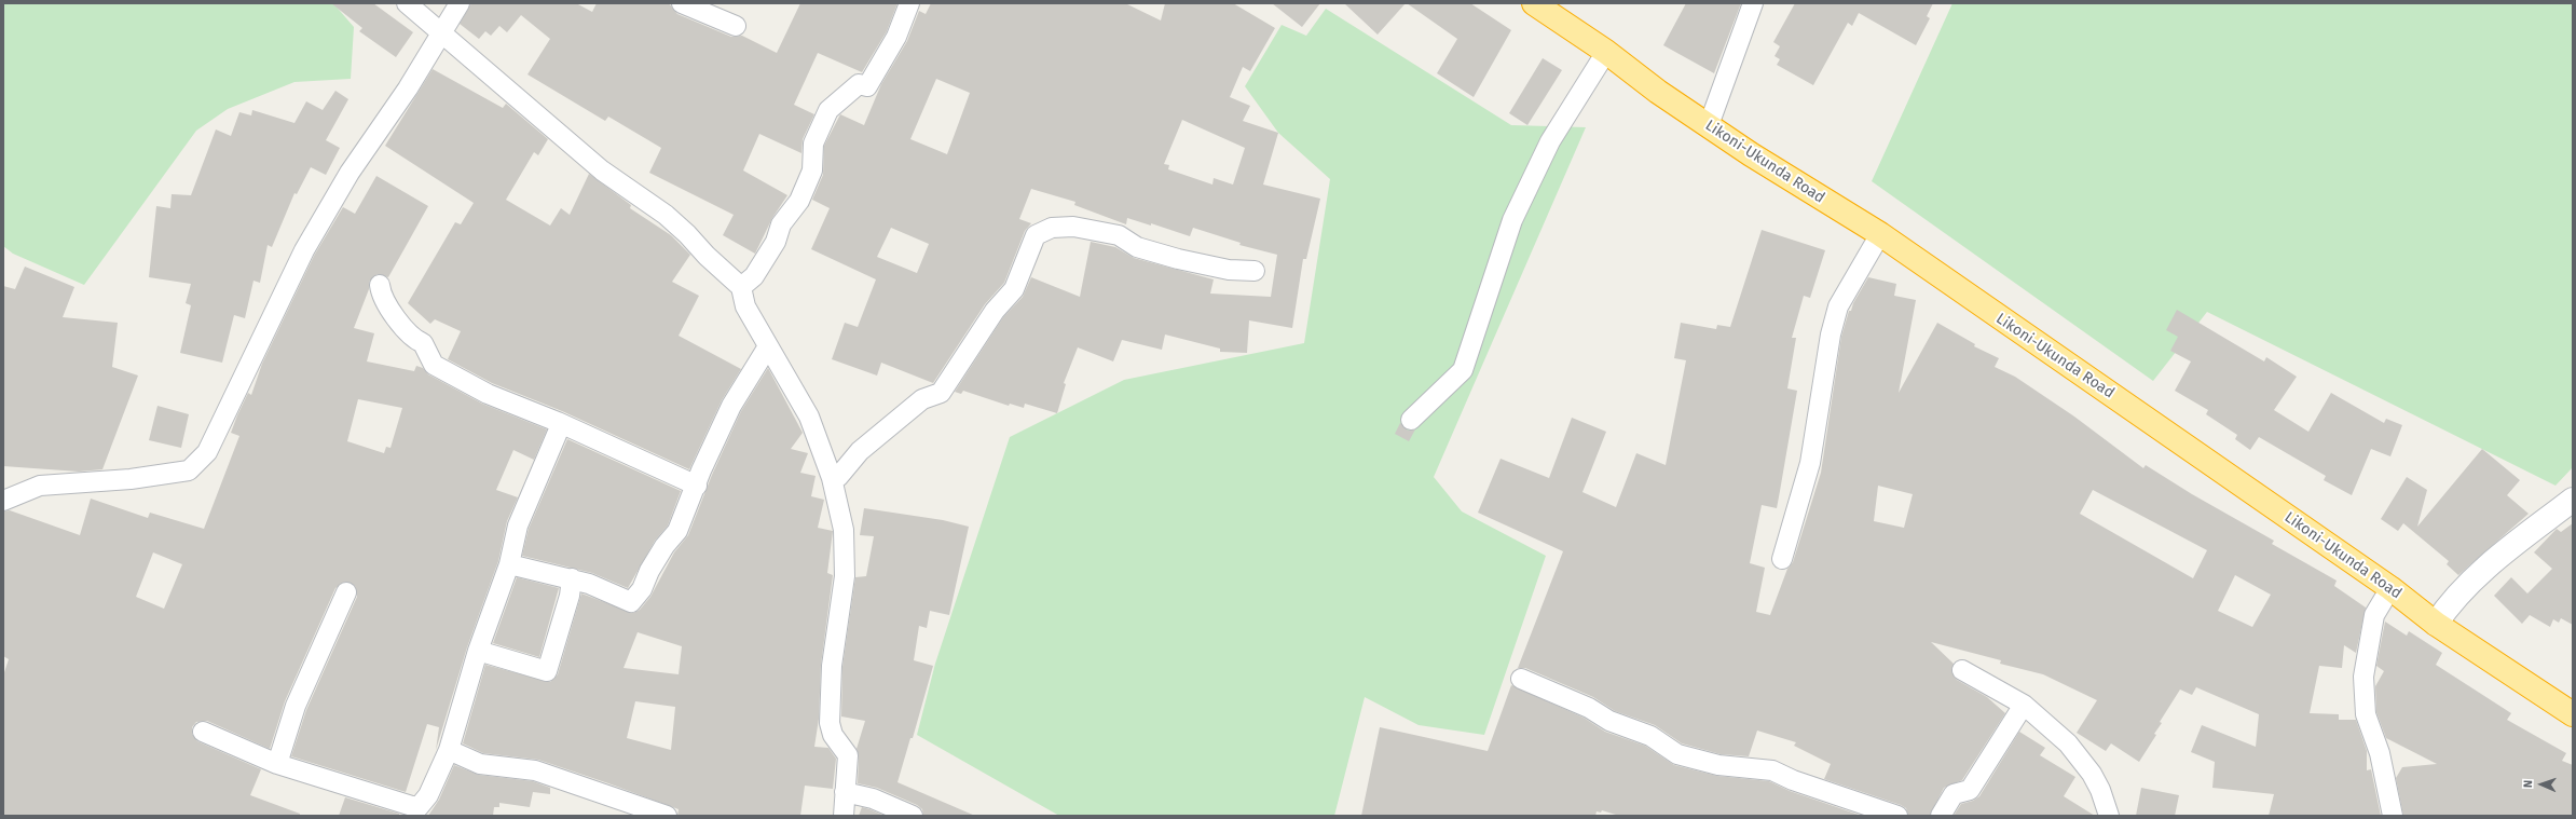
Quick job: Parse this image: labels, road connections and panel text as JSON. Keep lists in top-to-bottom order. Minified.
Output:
{"streets":{"highway":["Likoni-Ukunda Road"]},"north":"left"}
